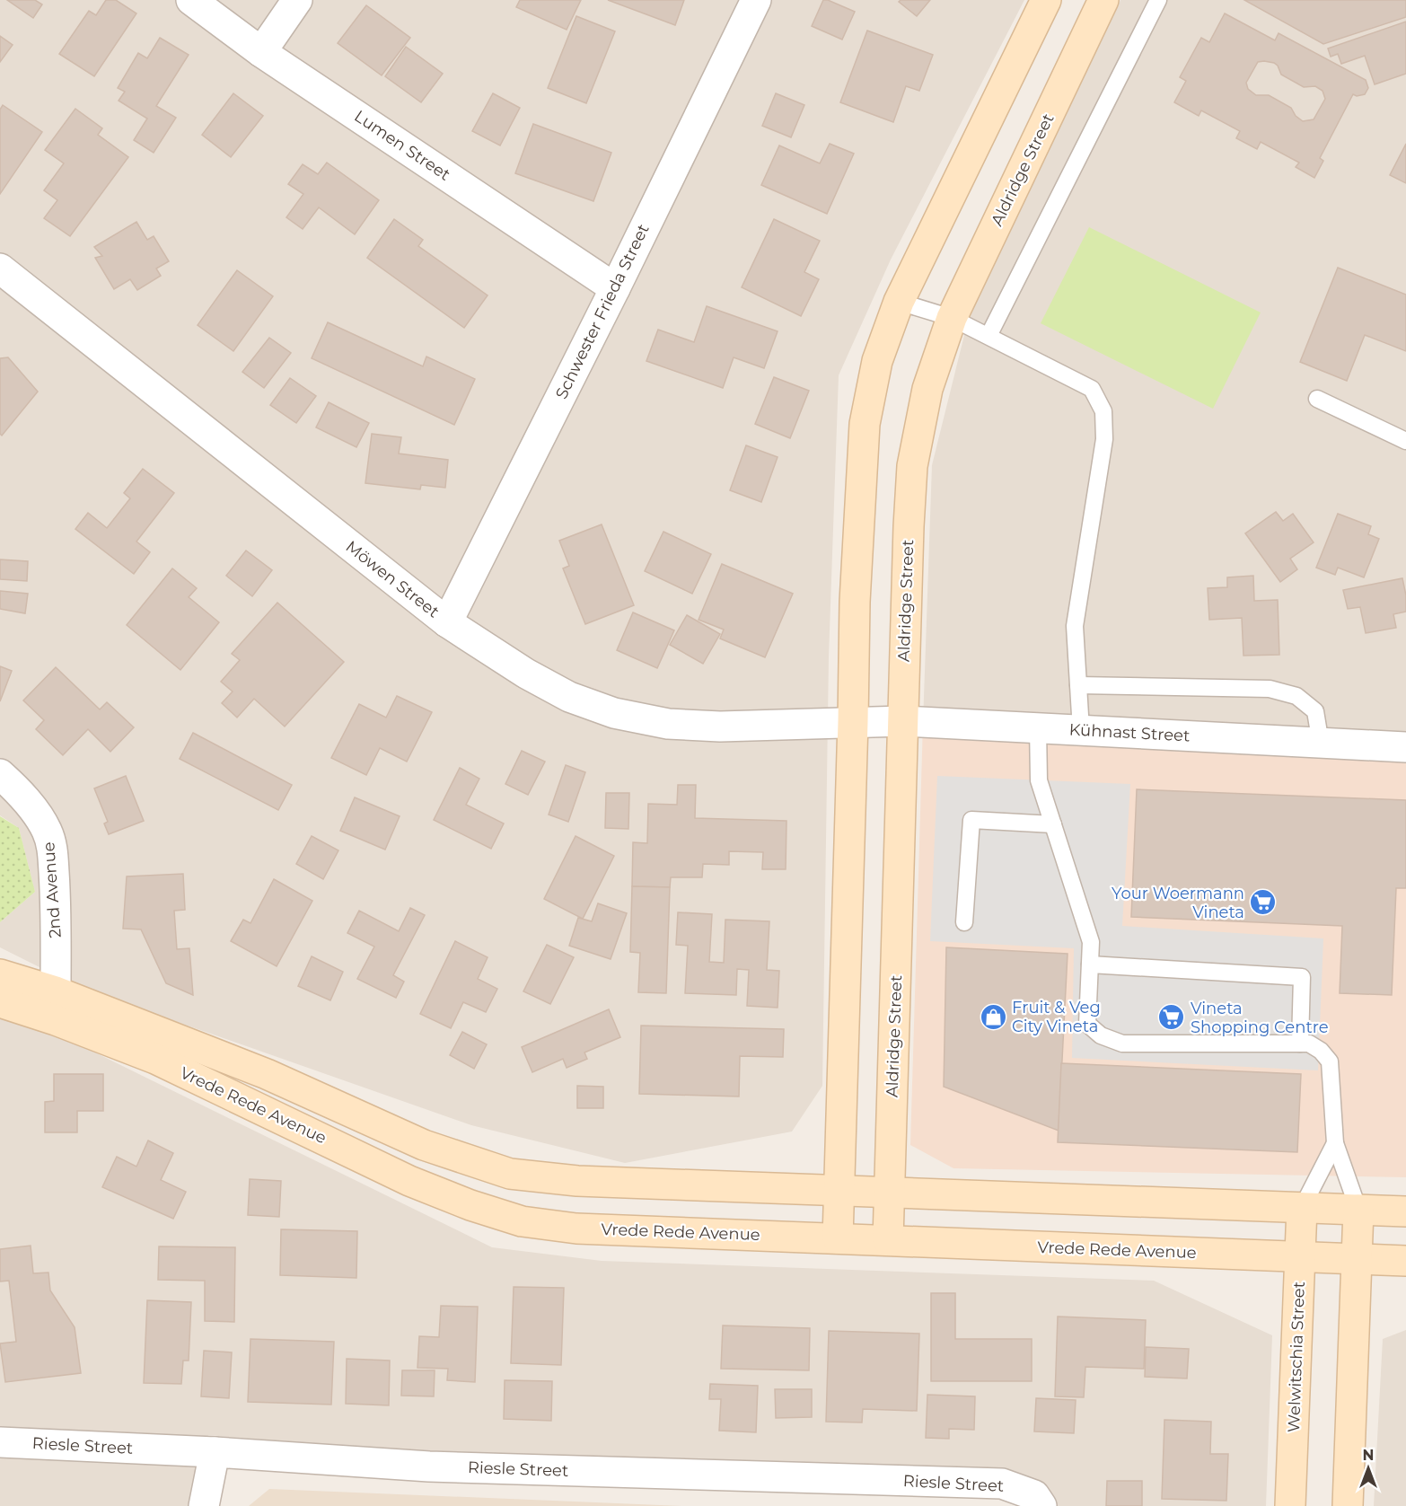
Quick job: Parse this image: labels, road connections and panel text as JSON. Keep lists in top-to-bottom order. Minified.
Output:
{"streets":{"street":["Lumen Street","Aldridge Street","Schwester Frieda Street","Möwen Street","Kühnast Street","2nd Avenue","Vrede Rede Avenue","Welwitschia Street","Riesle Street"]},"crossings":[["Lumen Street","Schwester Frieda Street"],["Aldridge Street","Kühnast Street"],["Aldridge Street","Vrede Rede Avenue"],["Schwester Frieda Street","Möwen Street"],["Möwen Street","Kühnast Street"],["2nd Avenue","Vrede Rede Avenue"],["Vrede Rede Avenue","Welwitschia Street"]],"places":{"supermarket":["Your Woermann Vineta","Vineta Shopping Centre"],"shop":["Fruit & Veg City Vineta"]},"north":"top"}
